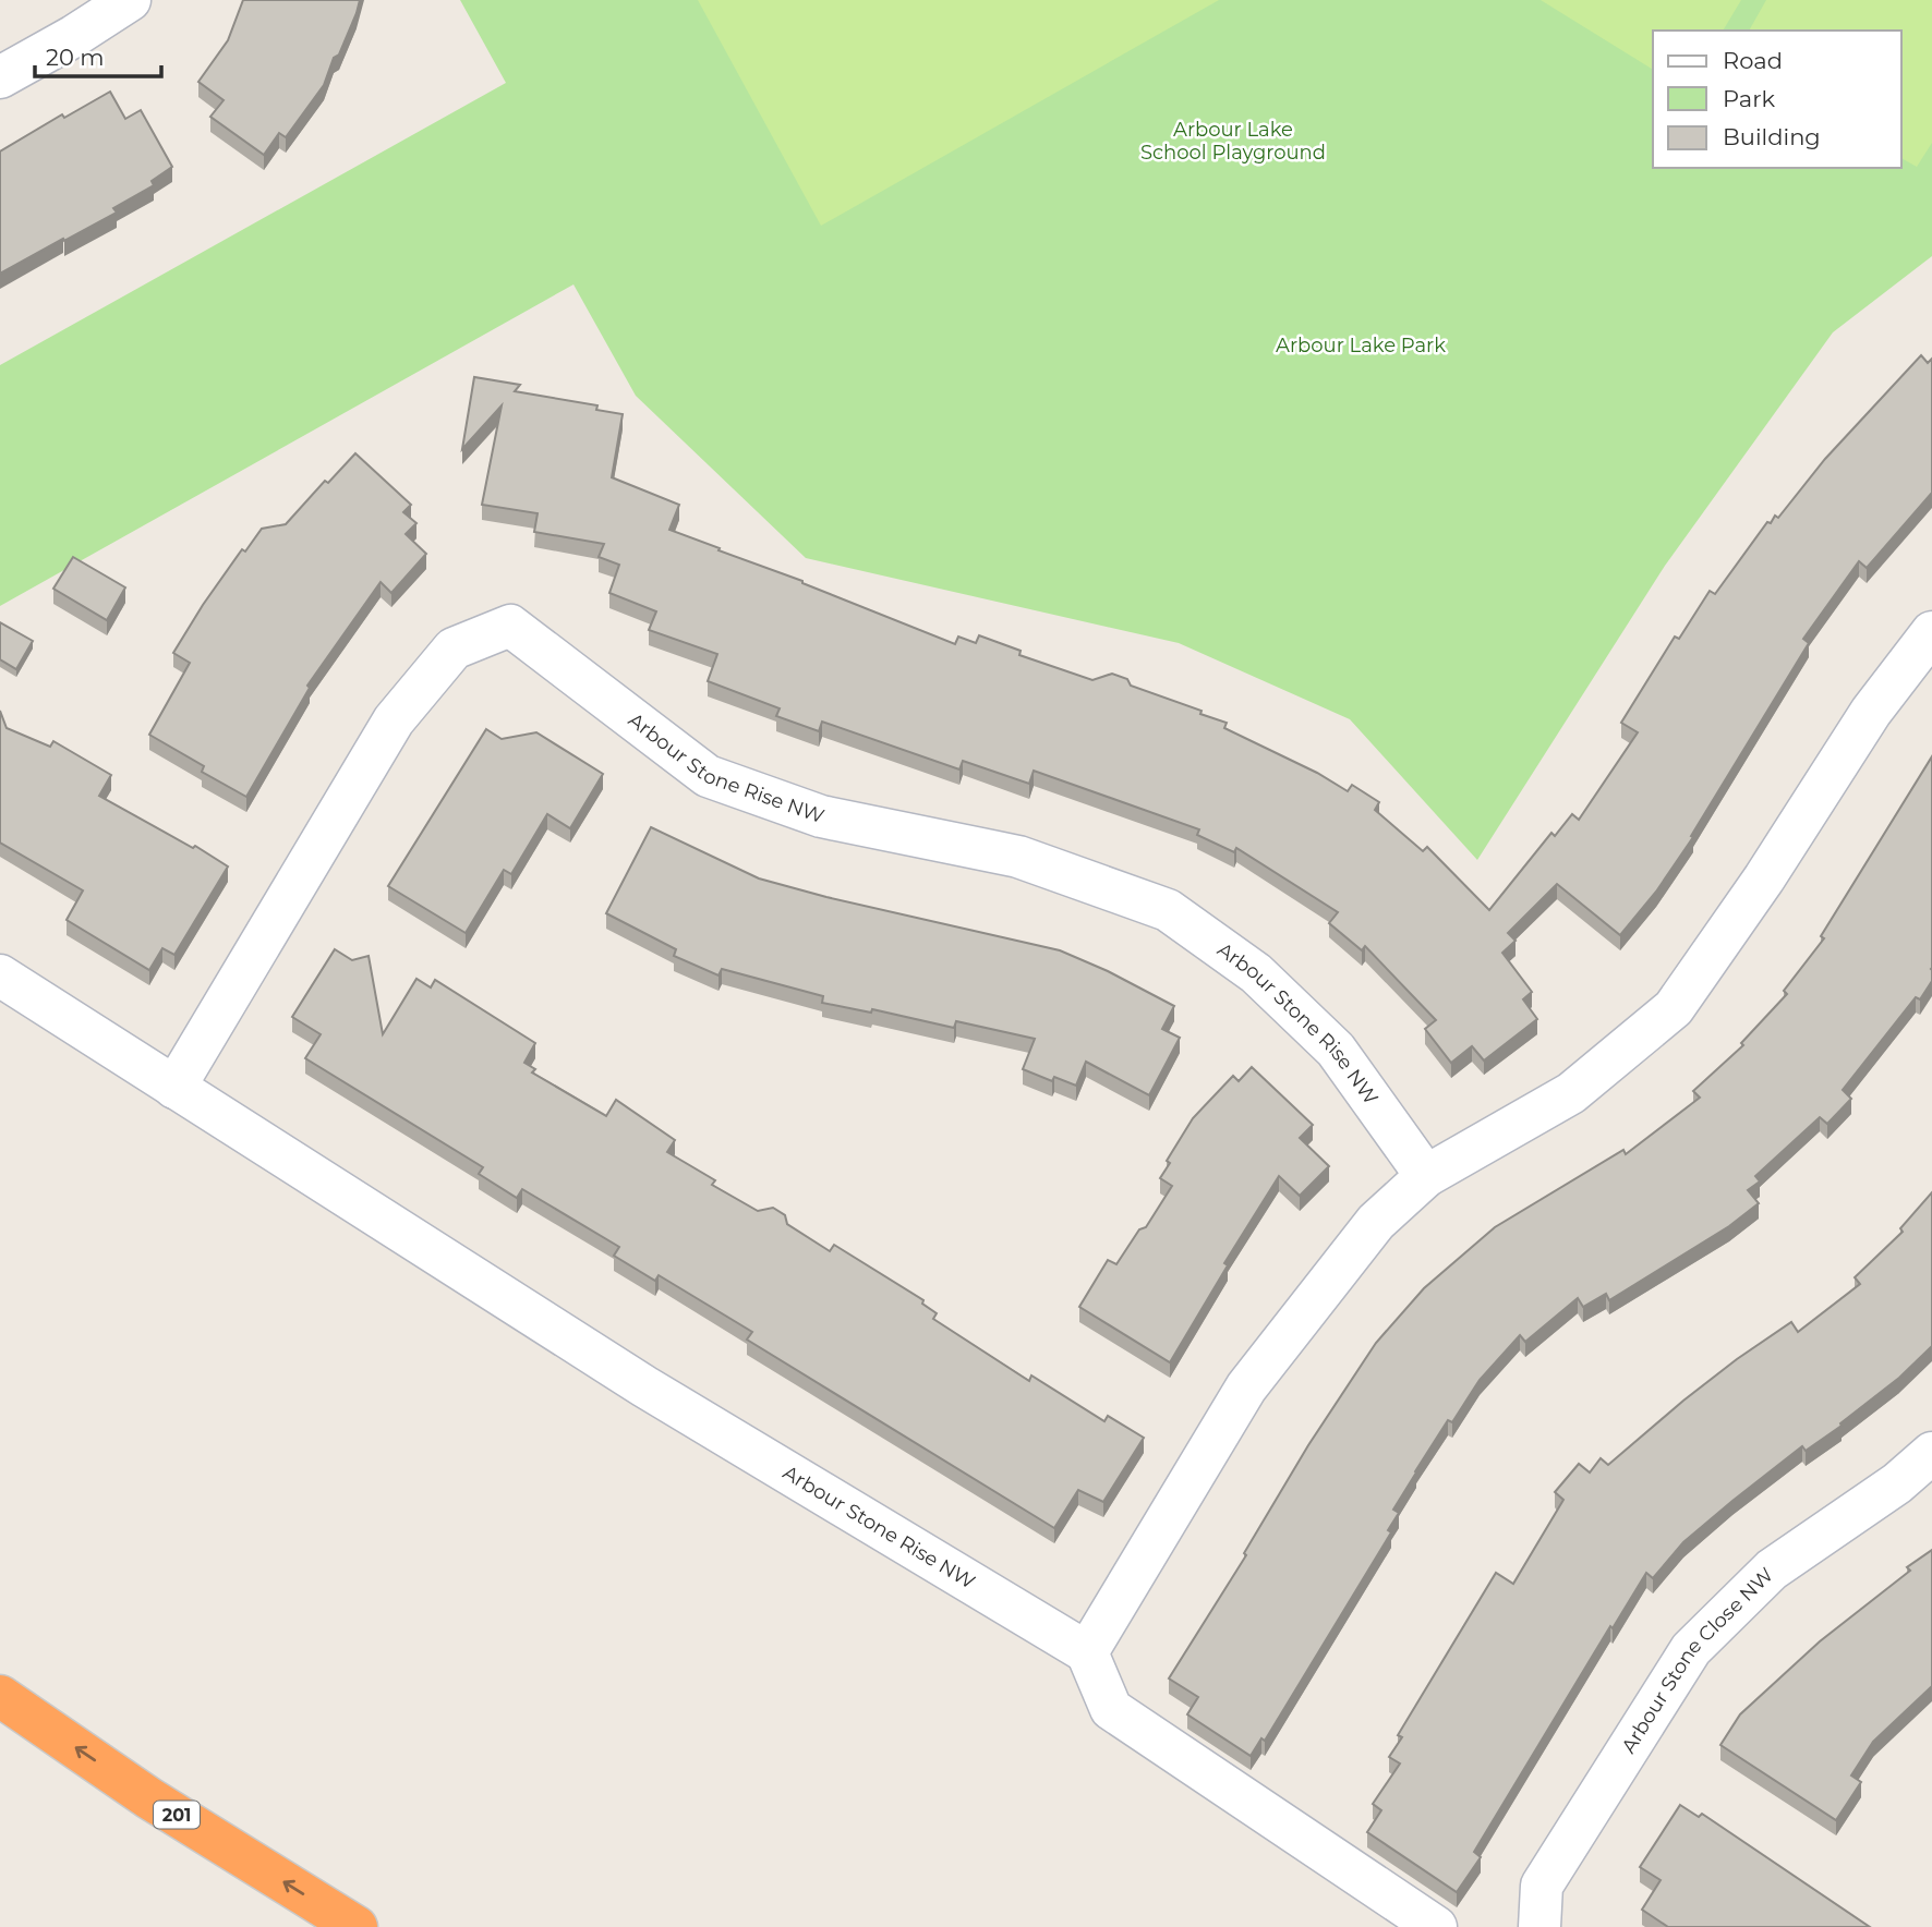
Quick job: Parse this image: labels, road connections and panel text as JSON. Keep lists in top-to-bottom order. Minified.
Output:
{"streets":{"highway":["201"],"street":["Arbour Stone Rise NW","Arbour Stone Close NW"]},"parks":["Arbour Lake School Playground","Arbour Lake Park"],"legend":["Road","Park","Building"],"scale_bar":"20 m"}
